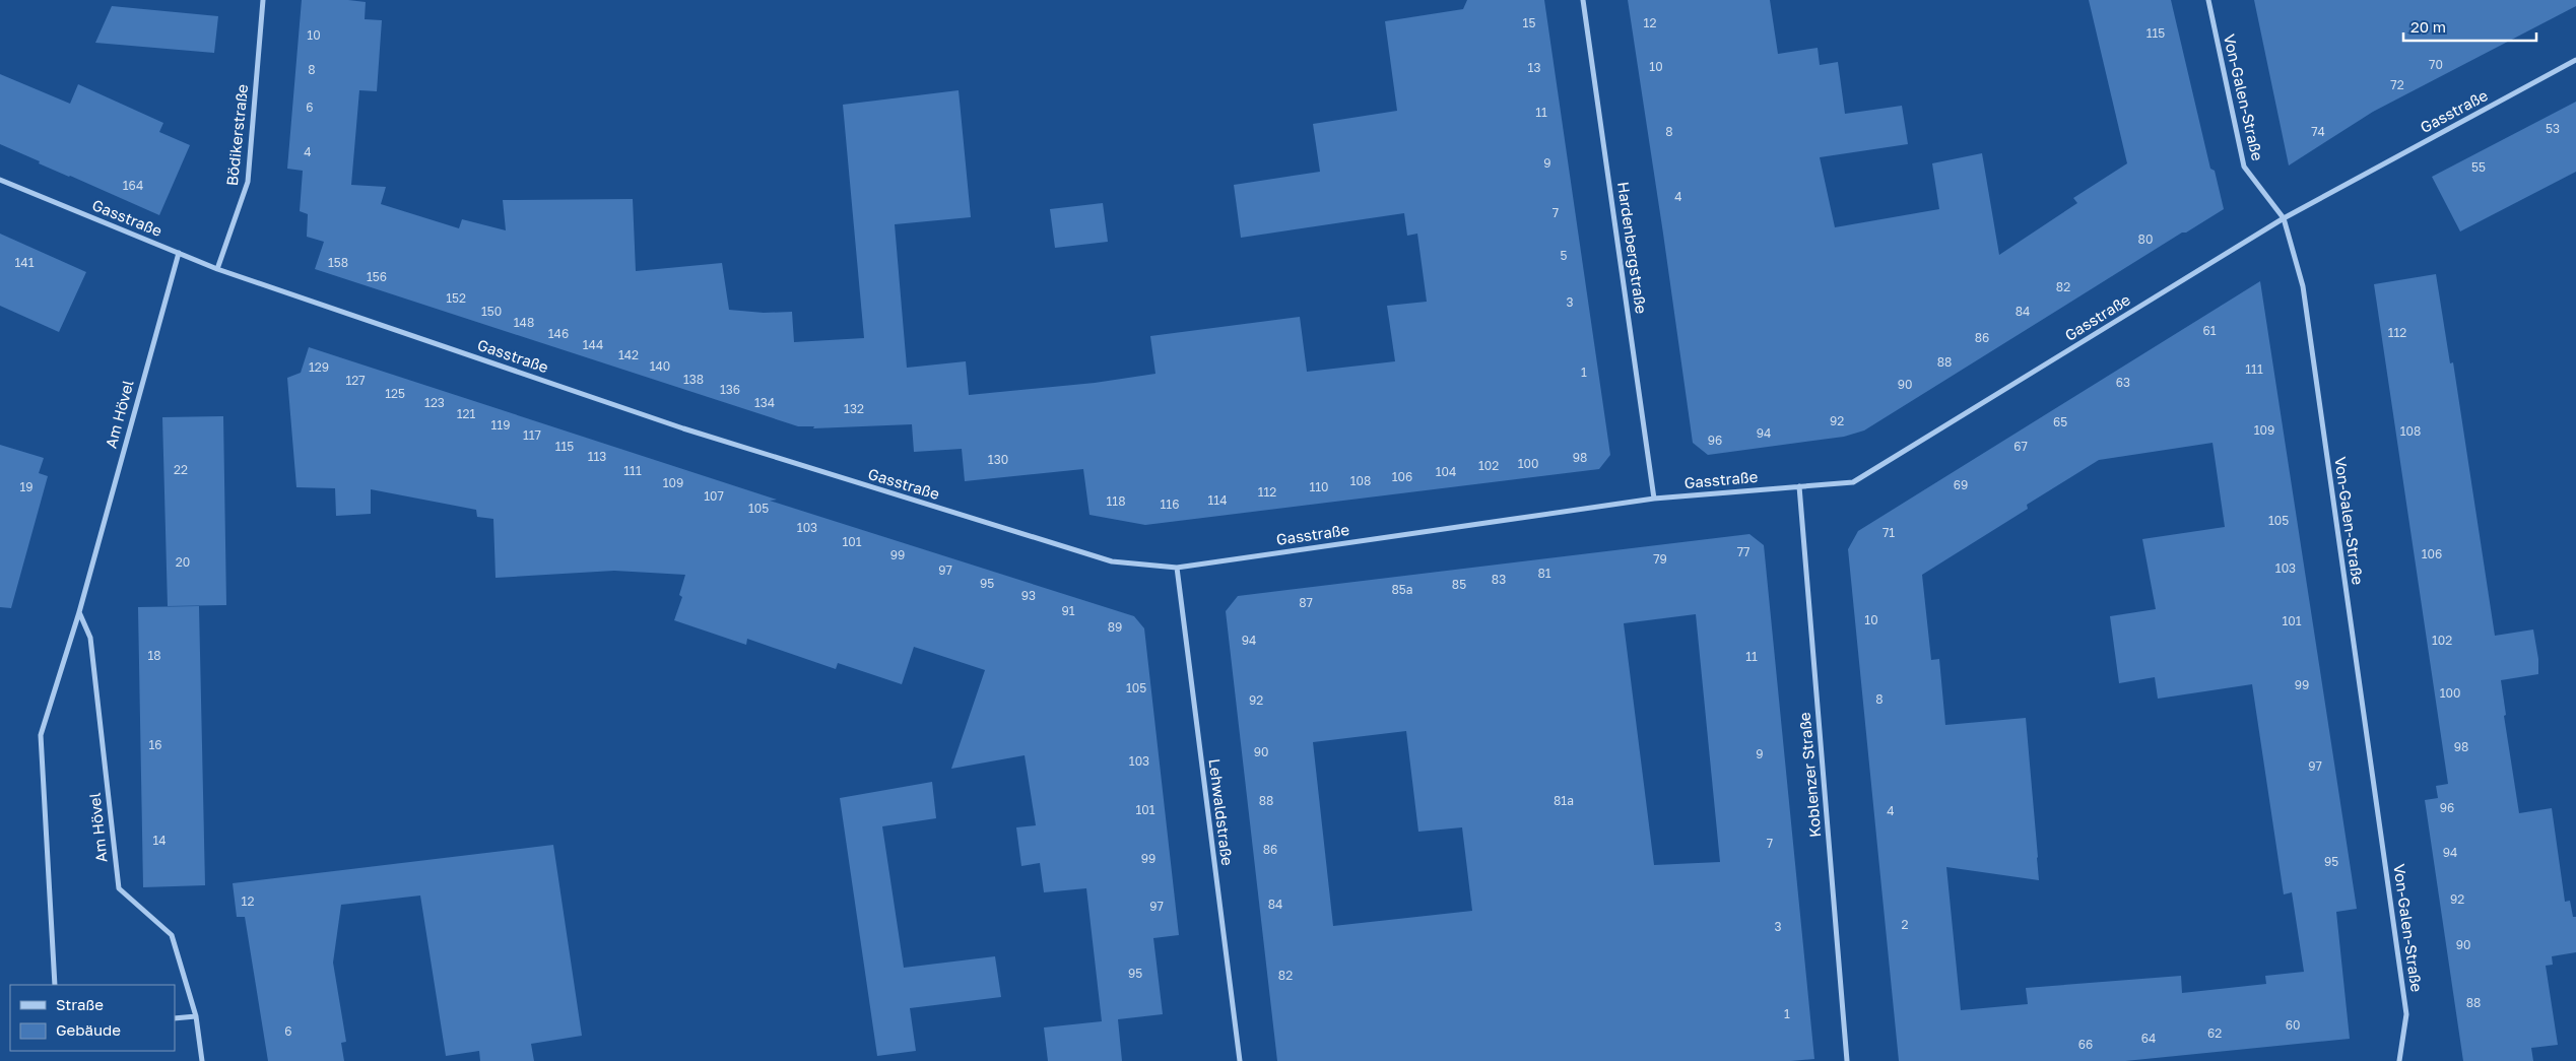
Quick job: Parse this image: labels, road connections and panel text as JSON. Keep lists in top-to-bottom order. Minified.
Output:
{"streets":{"street":["Von-Galen-Straße","Gasstraße","Bödikerstraße","Hardenbergstraße","Am Hövel","Koblenzer Straße","Lehwaldstraße"]},"crossings":[["Von-Galen-Straße","Gasstraße"],["Gasstraße","Bödikerstraße"],["Gasstraße","Hardenbergstraße"],["Gasstraße","Am Hövel"],["Gasstraße","Koblenzer Straße"],["Gasstraße","Lehwaldstraße"]],"house_numbers":["15","12","115","10","70","10","13","8","72","6","11","53","8","74","4","9","55","164","4","7","80","5","141","158","156","82","152","3","150","84","148","61","112","146","86","144","142","88","140","129","111","1","138","127","63","90","136","125","123","134","132","121","92","65","119","109","108","94","117","96","115","67","113","98","130","100","102","22","111","104","106","108","109","69","19","110","112","107","114","118","116","105","105","103","71","101","77","106","99","79","20","103","97","81","83","95","85","85a","93","87","91","10","101","89","94","102","18","11","99","105","100","8","92","16","98","90","9","103","97","88","81a","96","101","4","14","7","86","94","99","95","92","12","84","97","2","3","90","95","82","88","1","60","6","62","64","66"],"legend":["Straße","Gebäude"],"scale_bar":"20 m"}
